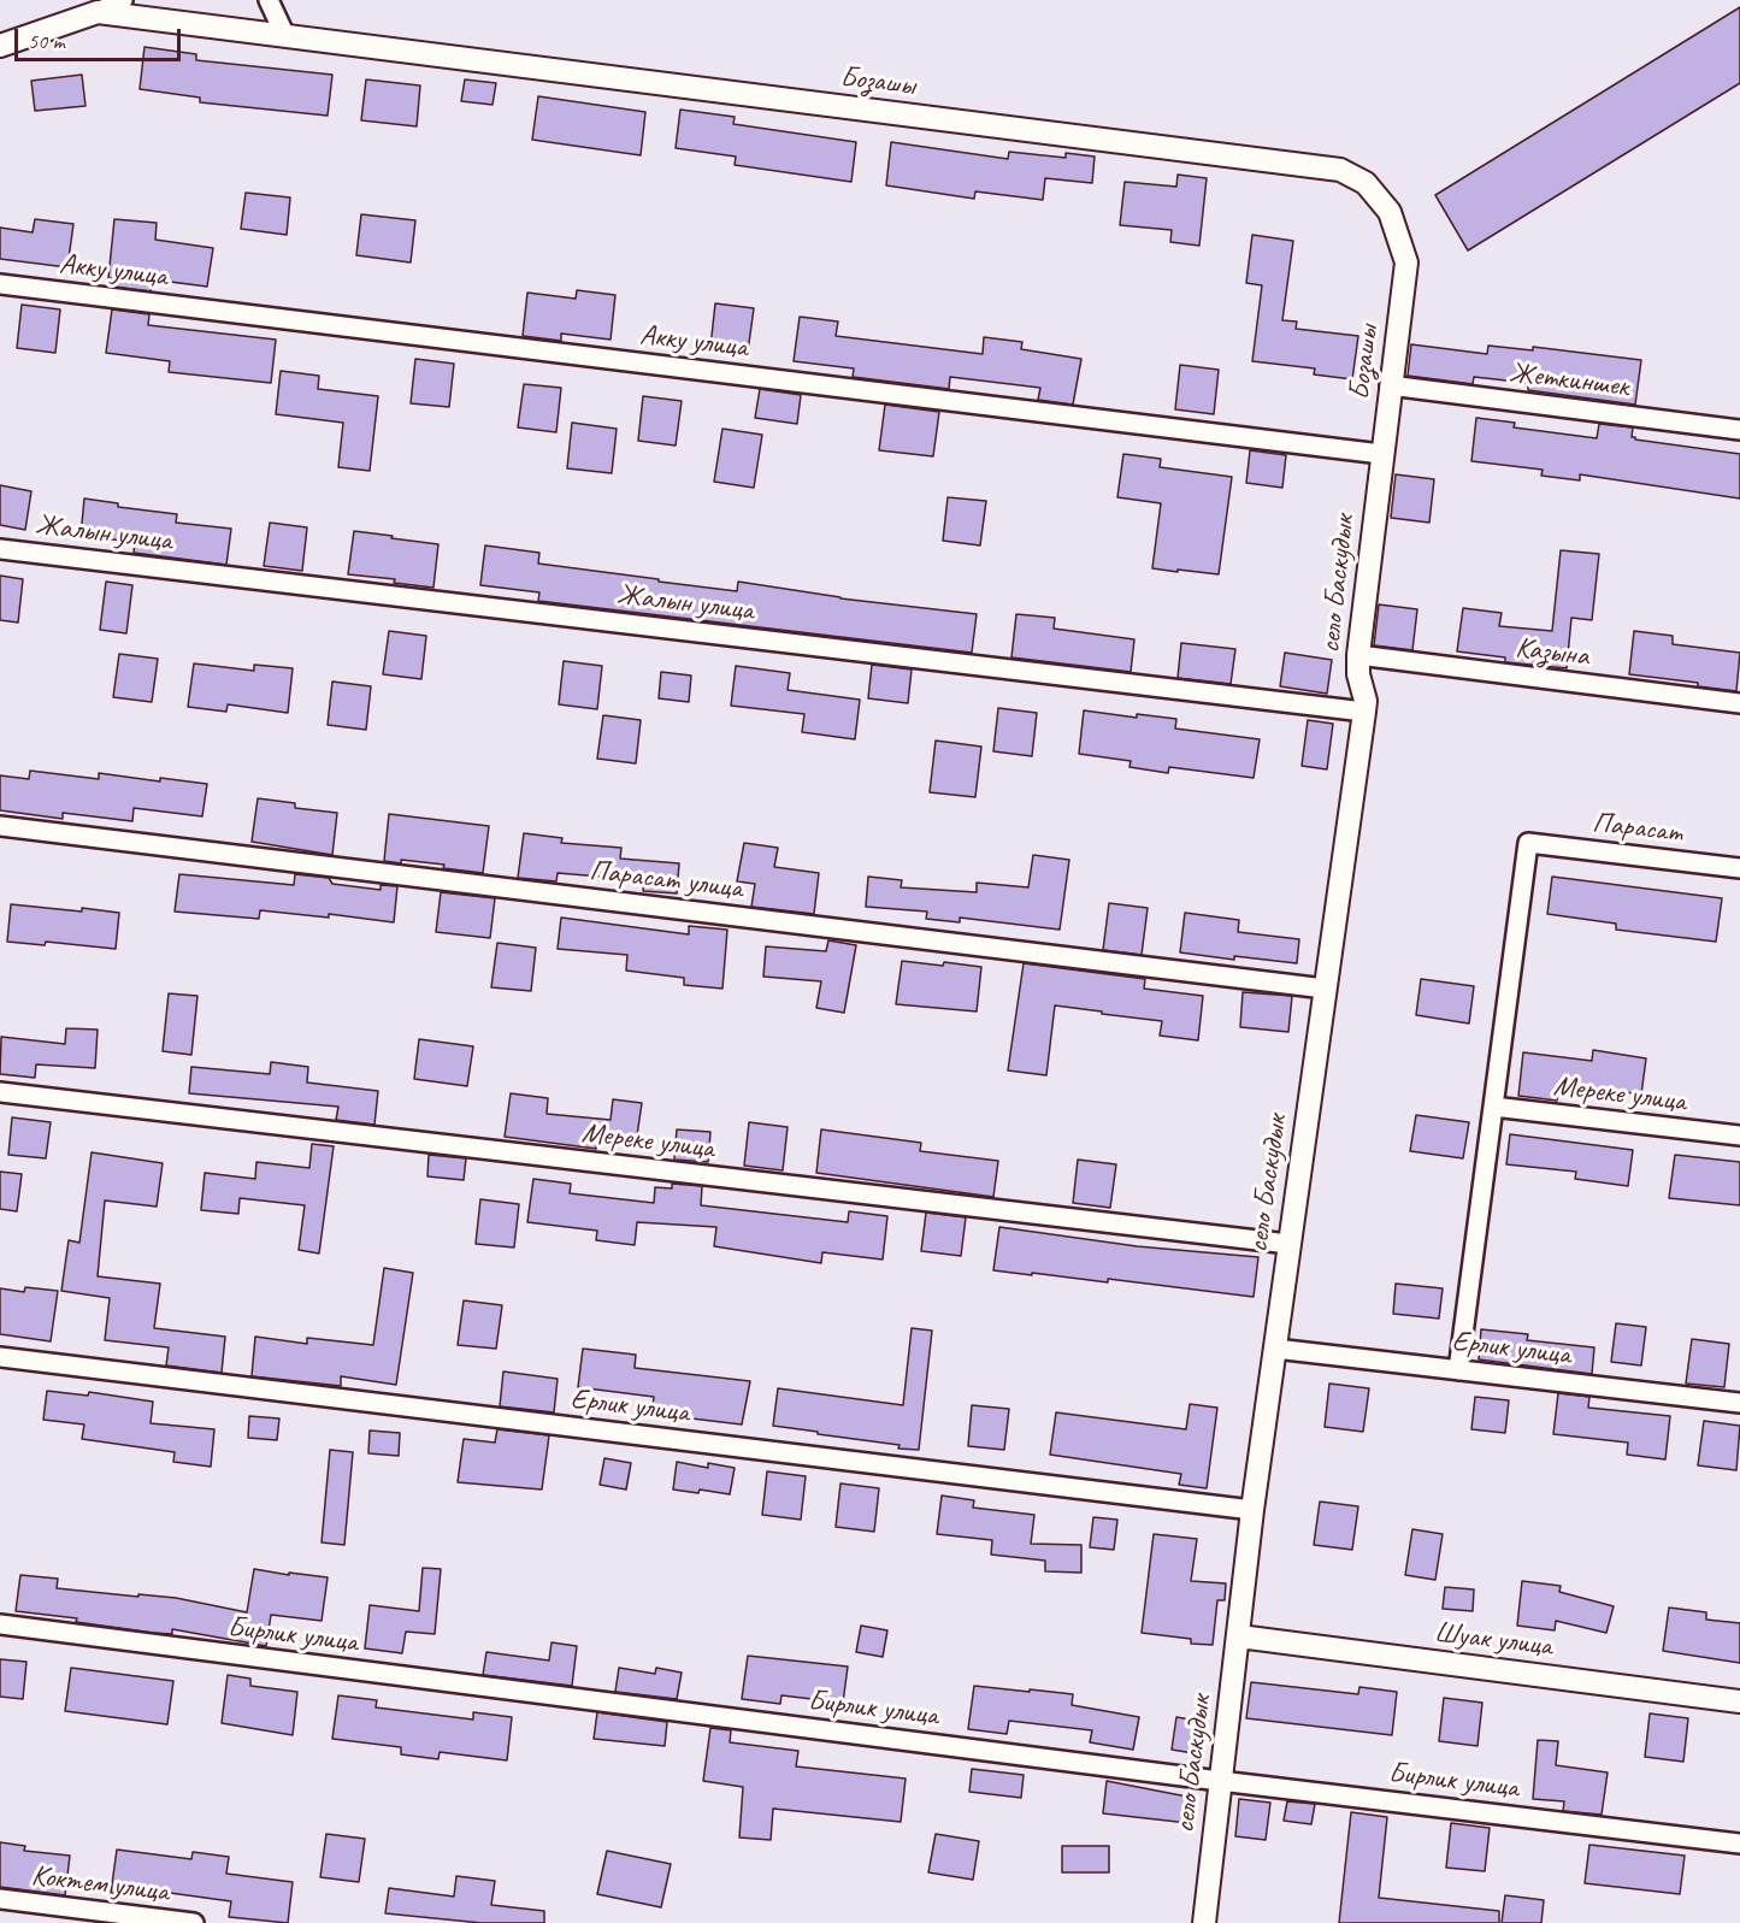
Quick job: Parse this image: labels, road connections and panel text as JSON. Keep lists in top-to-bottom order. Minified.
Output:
{"streets":{"street":["Бозашы","Акку улица","Жеткиншек","Жалын улица","село Баскудык","Казына","Парасат","Парасат улица","Мереке улица","Ерлик улица","Бирлик улица","Шуак улица","Коктем улица"]},"crossings":[["Бозашы","Акку улица"],["Бозашы","Жеткиншек"],["Бозашы","село Баскудык"],["Акку улица","село Баскудык"],["Жалын улица","село Баскудык"],["село Баскудык","Казына"],["село Баскудык","Парасат улица"],["село Баскудык","Мереке улица"],["село Баскудык","Ерлик улица"],["село Баскудык","Бирлик улица"],["село Баскудык","Шуак улица"],["Парасат","Мереке улица"]],"scale_bar":"50 m"}
